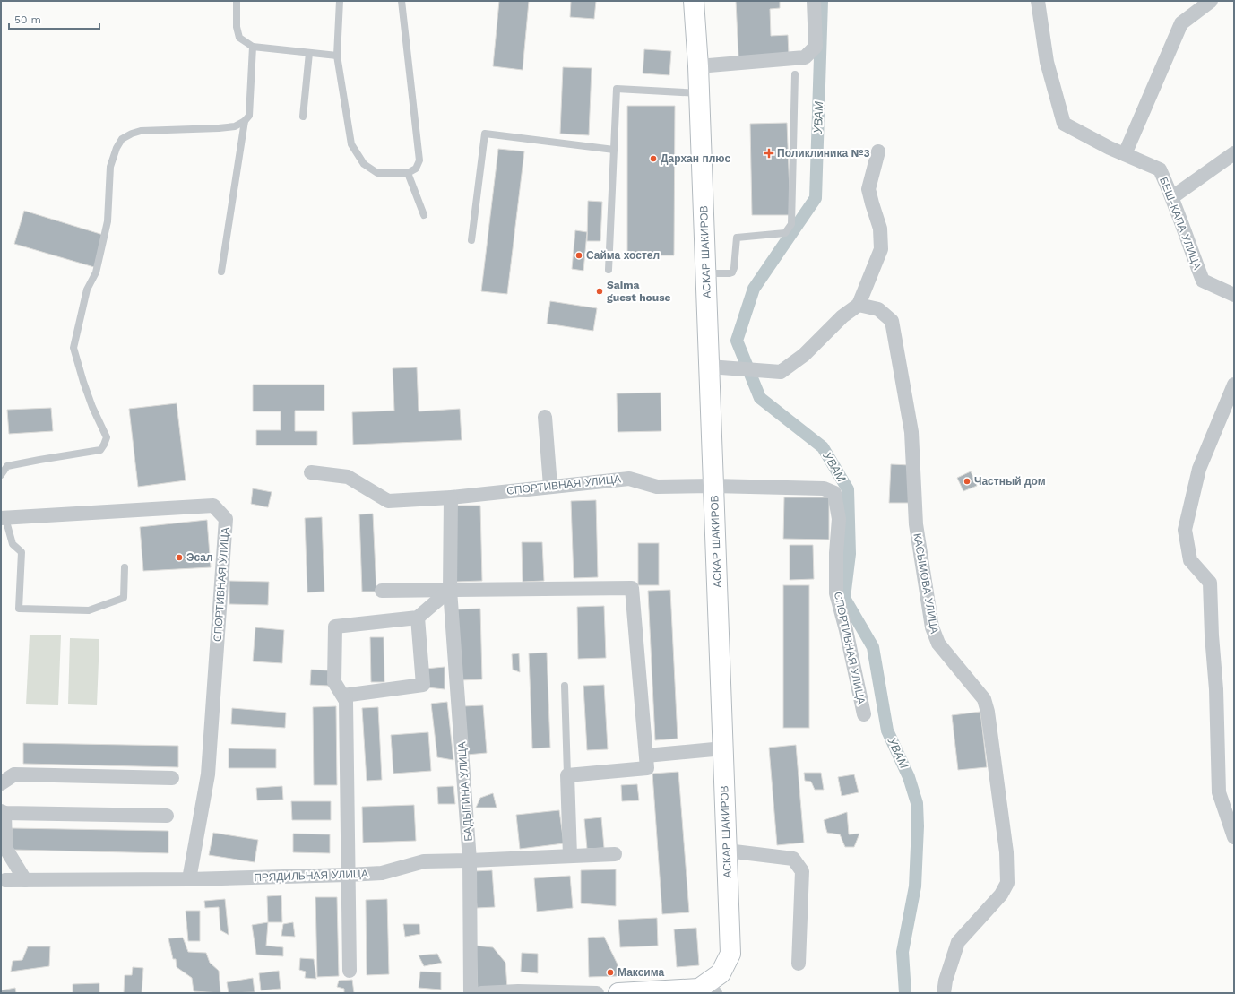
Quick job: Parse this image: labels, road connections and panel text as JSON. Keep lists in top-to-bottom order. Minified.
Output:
{"streets":{"main road":["АСКАР ШАКИРОВ"],"street":["БЕШ-КАПА УЛИЦА","СПОРТИВНАЯ УЛИЦА","КАСЫМОВА УЛИЦА","БАДЫГИНА УЛИЦА","ПРЯДИЛЬНАЯ УЛИЦА"]},"crossings":[["АСКАР ШАКИРОВ","СПОРТИВНАЯ УЛИЦА"],["СПОРТИВНАЯ УЛИЦА","БАДЫГИНА УЛИЦА"],["СПОРТИВНАЯ УЛИЦА","ПРЯДИЛЬНАЯ УЛИЦА"],["БАДЫГИНА УЛИЦА","ПРЯДИЛЬНАЯ УЛИЦА"]],"water":["УВАМ"],"places":{"health":["Поликлиника №3"],"other":["Дархан плюс","Сайма хостел","Saima guest house","Частный дом","Эсал","Максима"]},"scale_bar":"50 m"}
